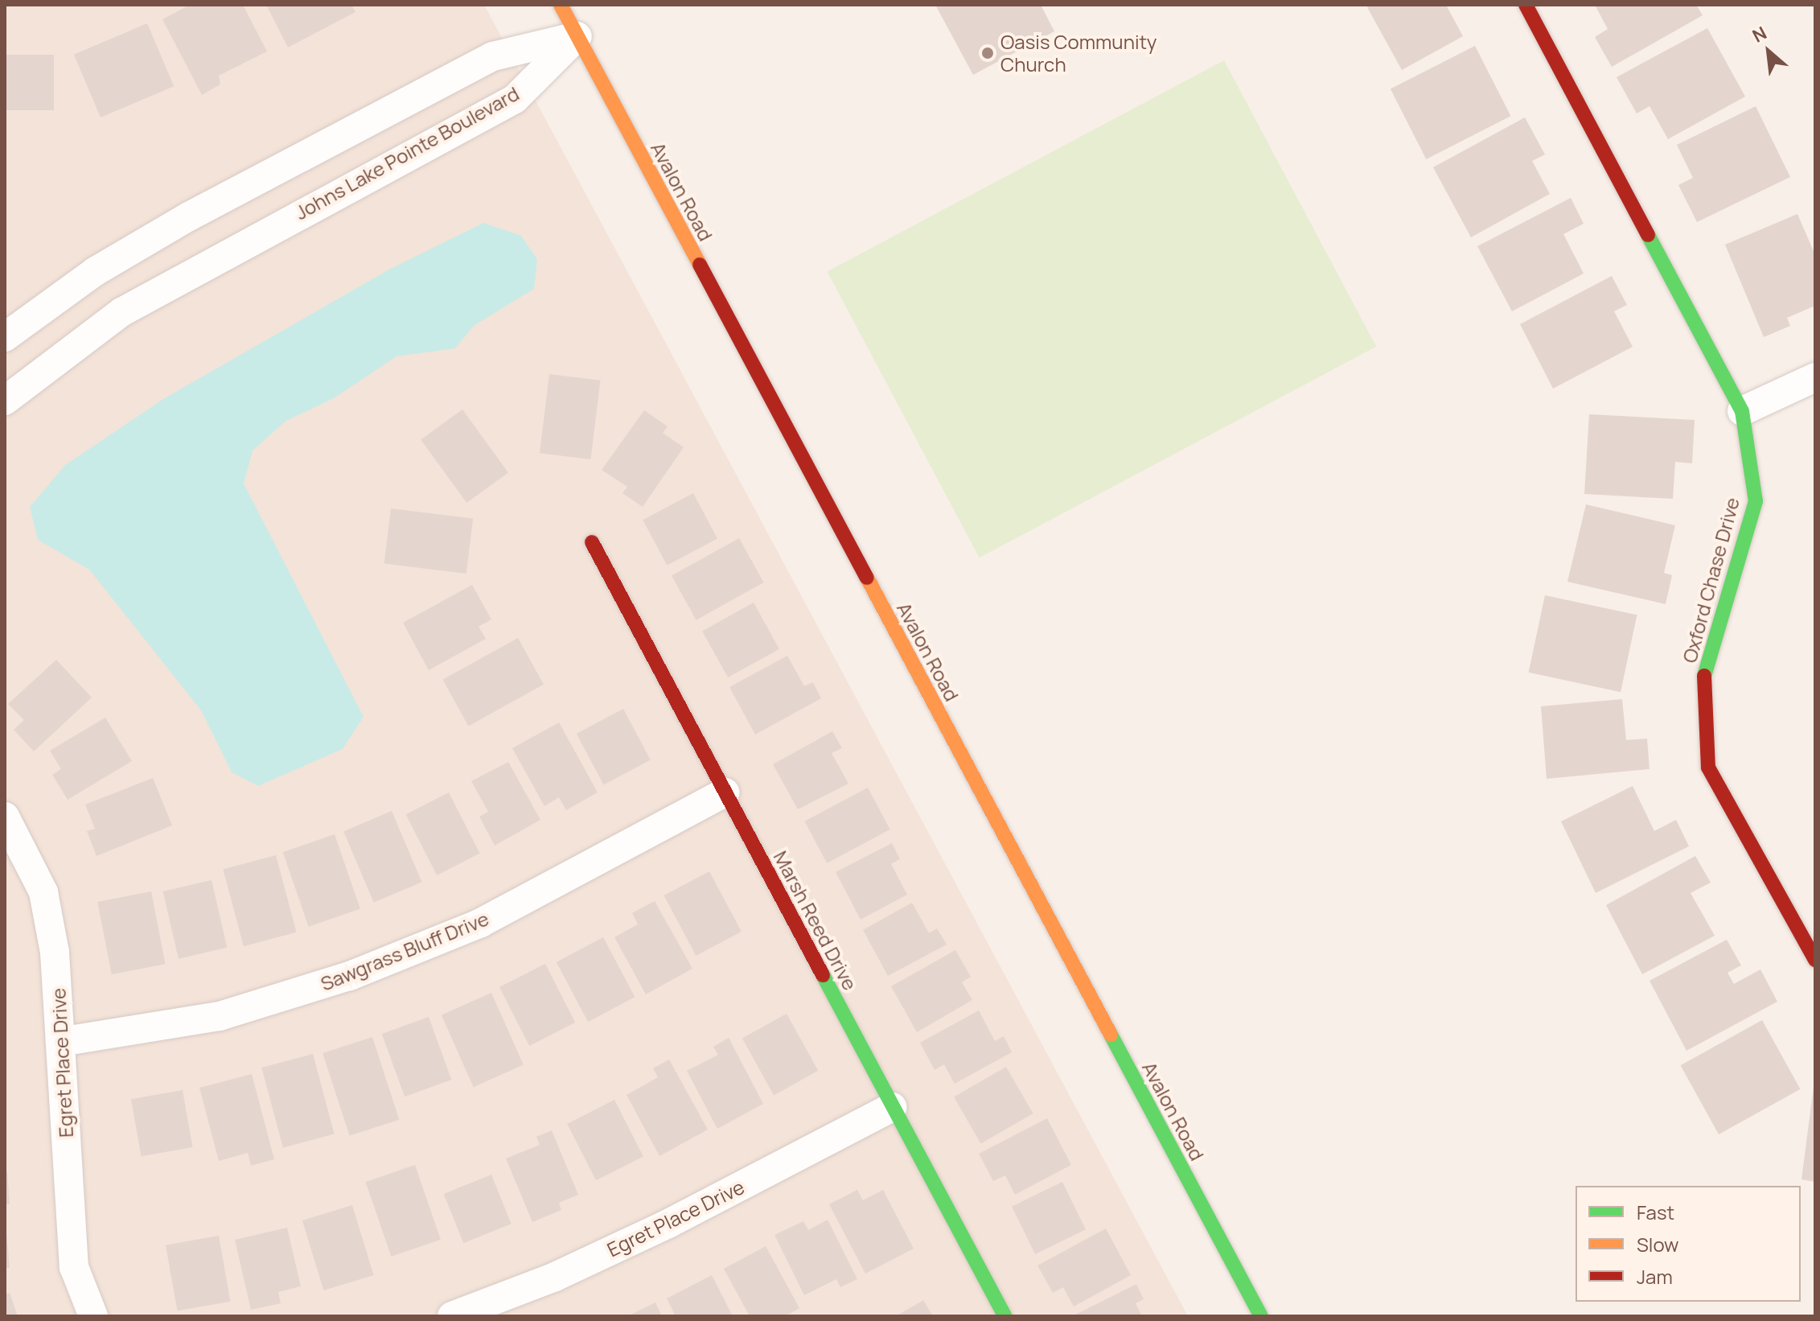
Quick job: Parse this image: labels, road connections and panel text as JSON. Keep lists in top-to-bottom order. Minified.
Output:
{"streets":{"street":["Johns Lake Pointe Boulevard","Avalon Road","Oxford Chase Drive","Marsh Reed Drive","Sawgrass Bluff Drive","Egret Place Drive"]},"crossings":[["Johns Lake Pointe Boulevard","Avalon Road"],["Marsh Reed Drive","Sawgrass Bluff Drive"],["Marsh Reed Drive","Egret Place Drive"],["Sawgrass Bluff Drive","Egret Place Drive"]],"places":["Oasis Community Church"],"legend":["Fast","Slow","Jam"],"north":"top left"}
